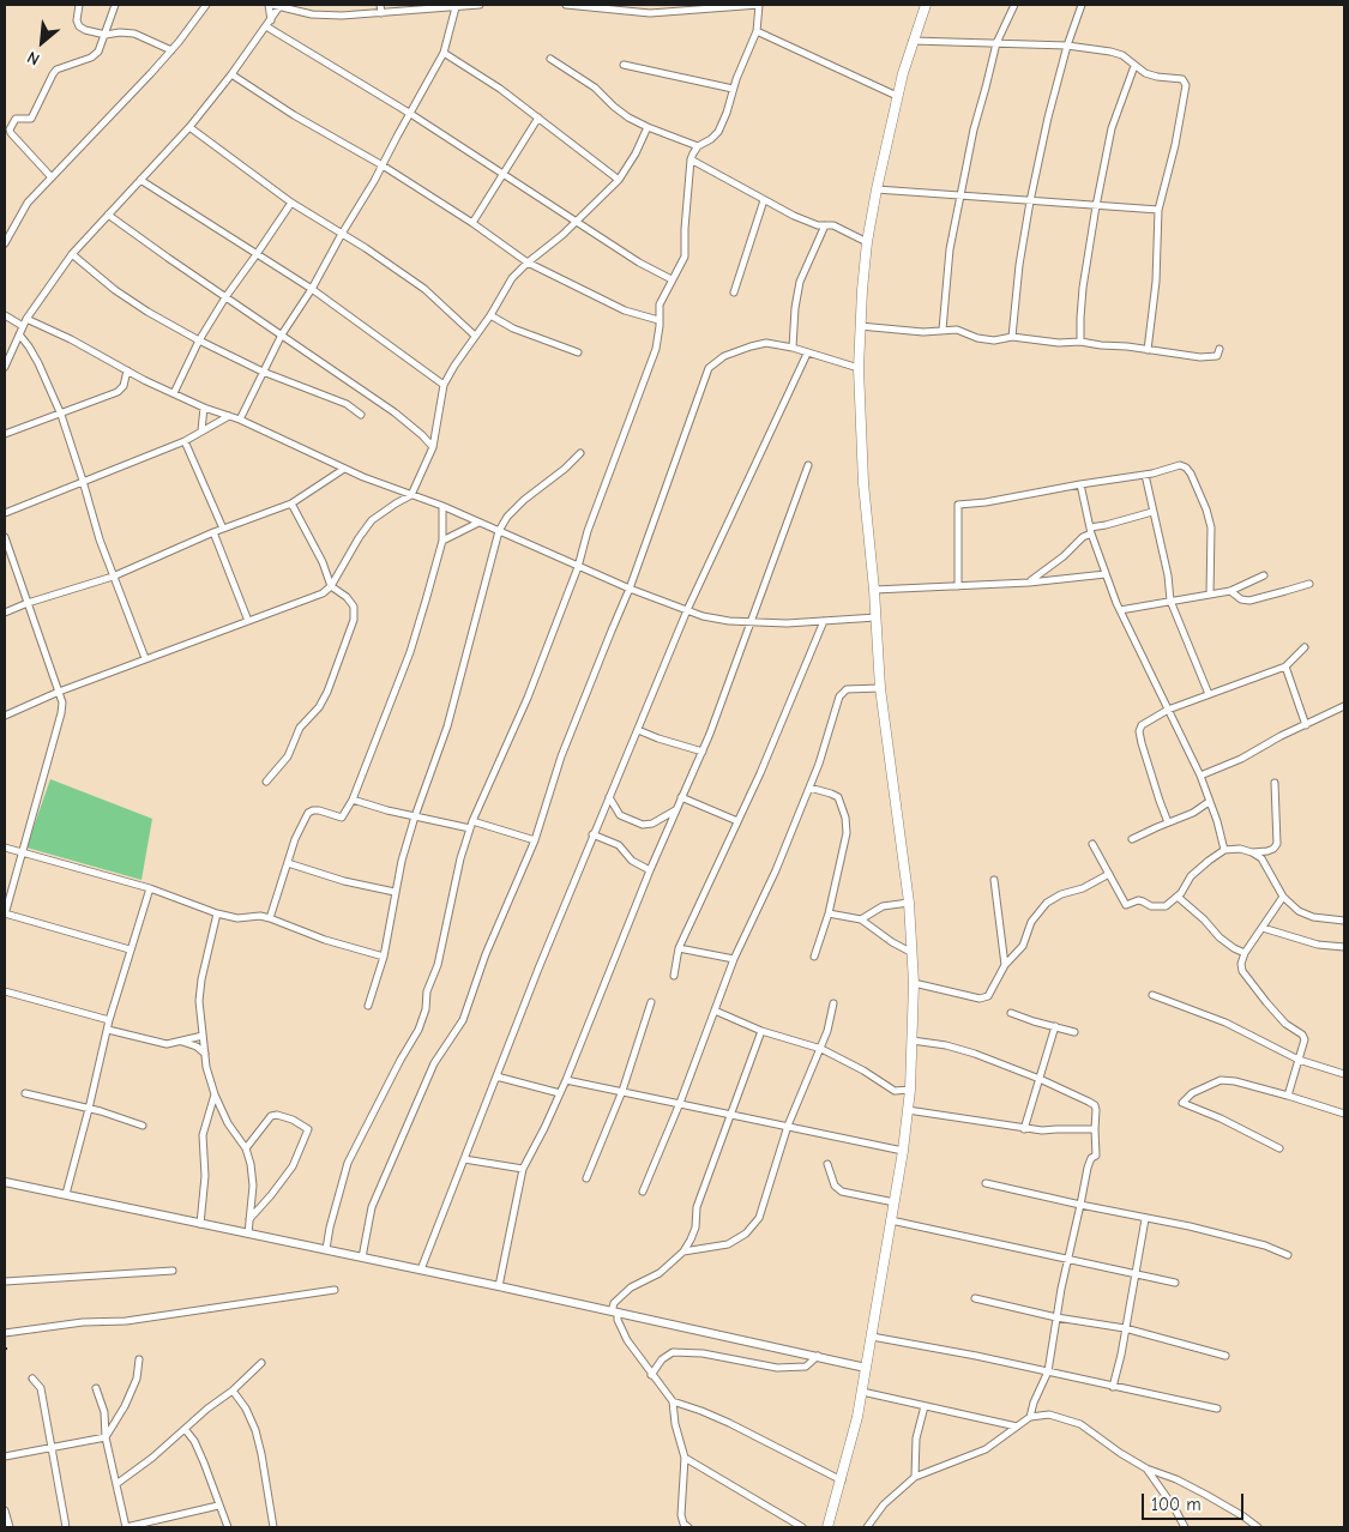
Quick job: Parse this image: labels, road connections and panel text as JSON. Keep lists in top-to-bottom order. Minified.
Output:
{"scale_bar":"100 m","north":"bottom left"}
